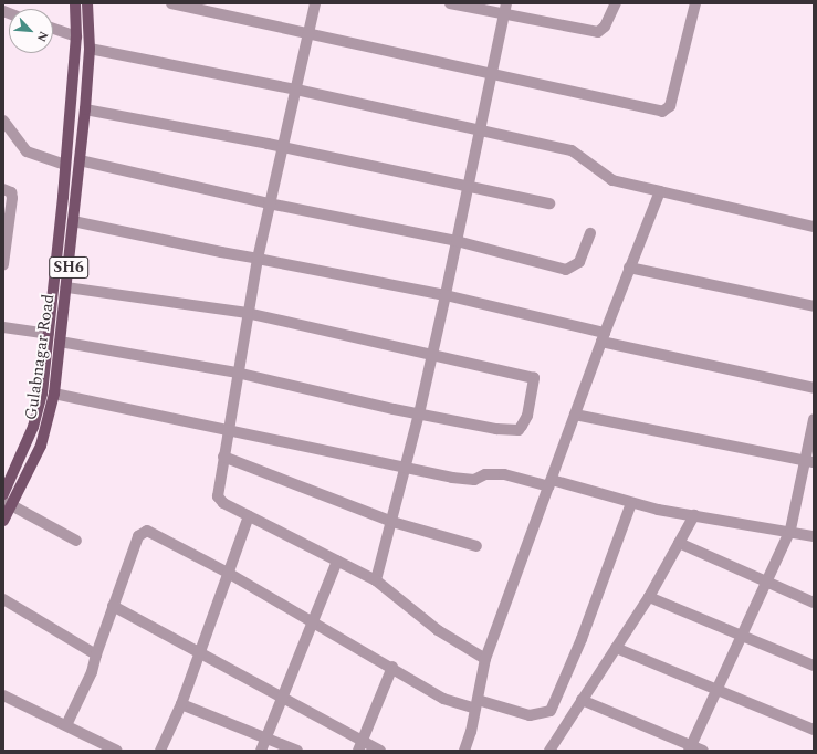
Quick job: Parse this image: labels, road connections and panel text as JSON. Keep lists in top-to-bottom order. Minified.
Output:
{"streets":{"main road":["SH6","Gulabnagar Road"]},"north":"bottom right"}
